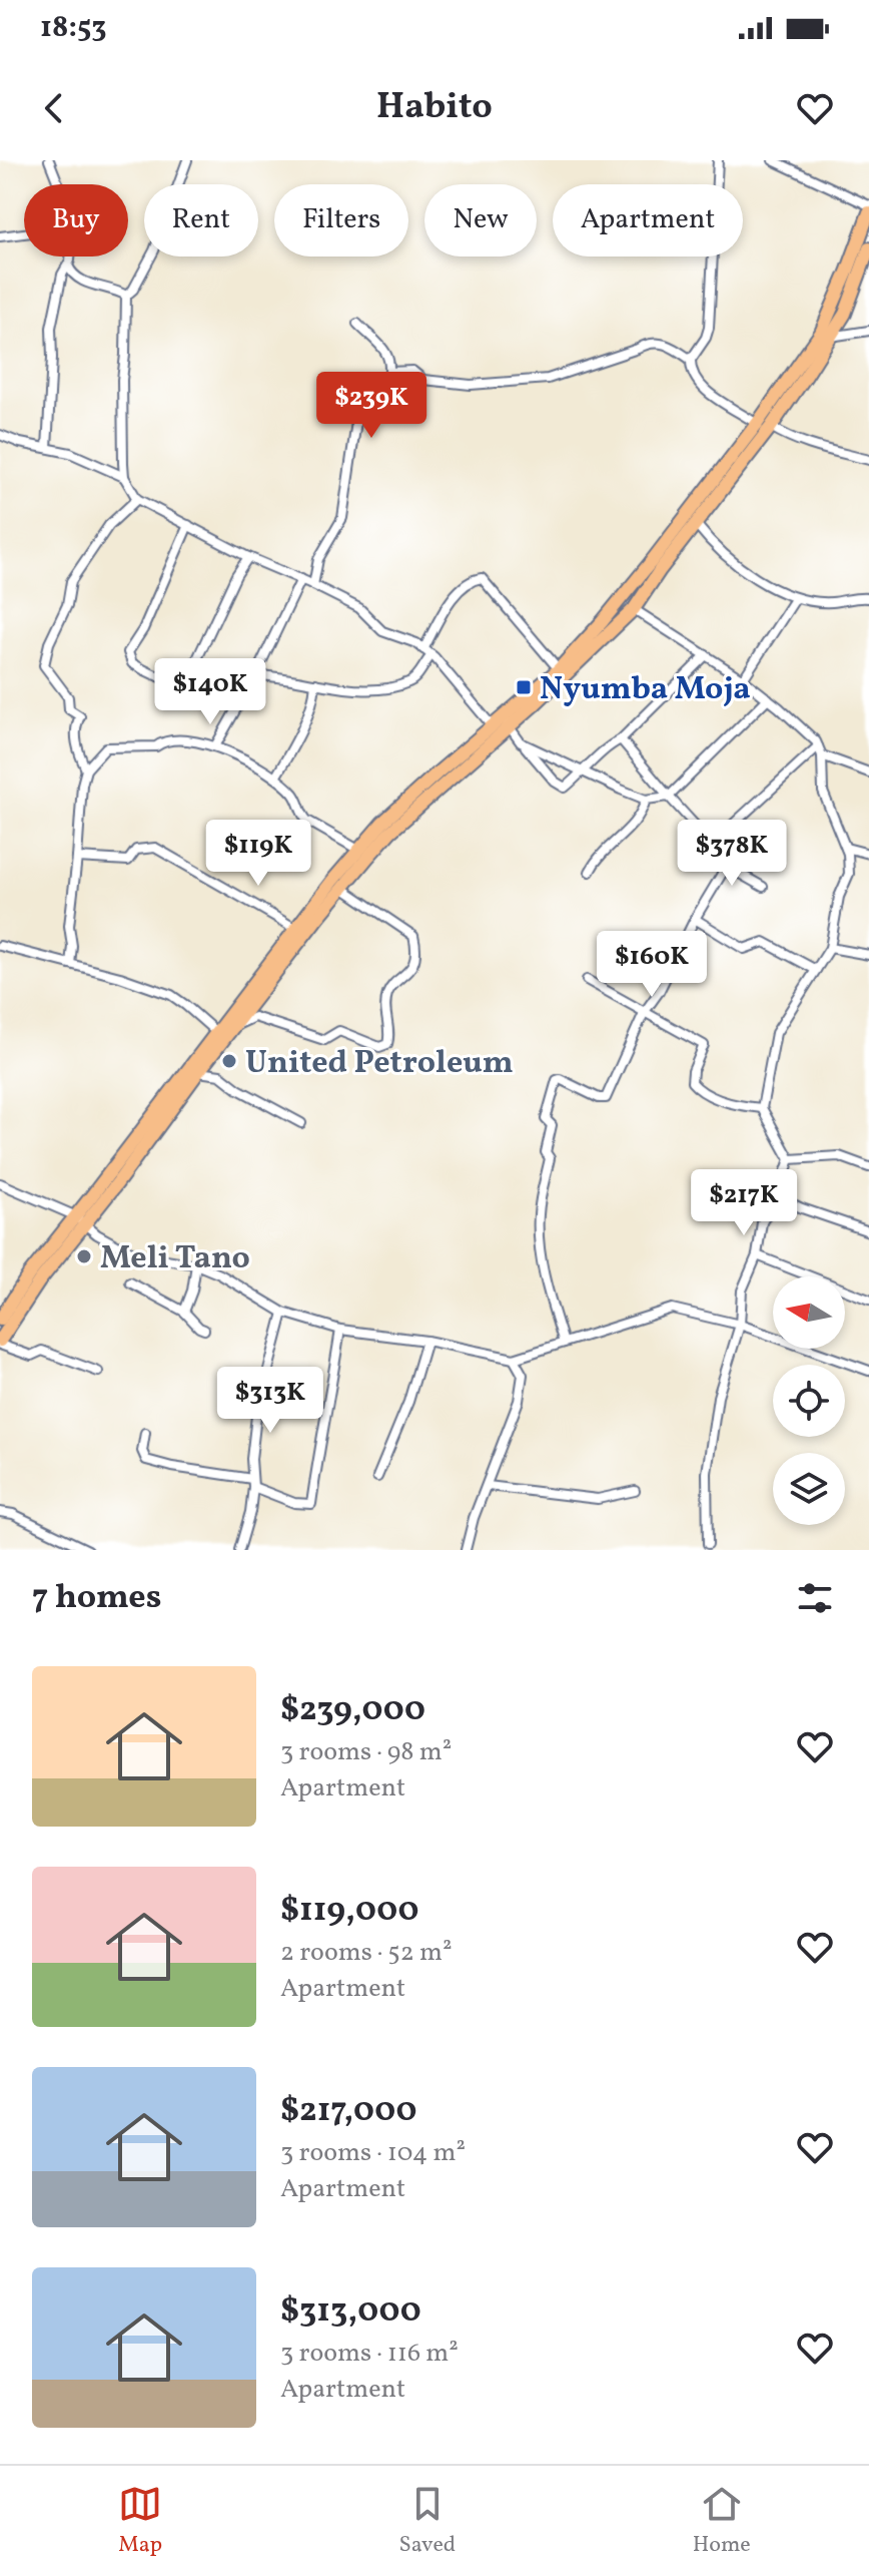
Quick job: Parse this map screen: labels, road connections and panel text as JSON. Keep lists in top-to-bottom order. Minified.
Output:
{"places":{"transit":["Nyumba Moja"],"other":["United Petroleum","Meli Tano"]},"north":"left","page":{"status":"18:53","header":"Habito","chip":["Buy","Rent","Filters","New","Apartment"],"price":["$239K","$140K","$119K","$378K","$160K","$217K","$313K"],"heading":"7 homes","list":[{"name":"$239,000","note":"3 rooms · 98 m² · Apartment"},{"name":"$119,000","note":"2 rooms · 52 m² · Apartment"},{"name":"$217,000","note":"3 rooms · 104 m² · Apartment"},{"name":"$313,000","note":"3 rooms · 116 m² · Apartment"}],"tabs":["Map","Saved","Home"]}}
